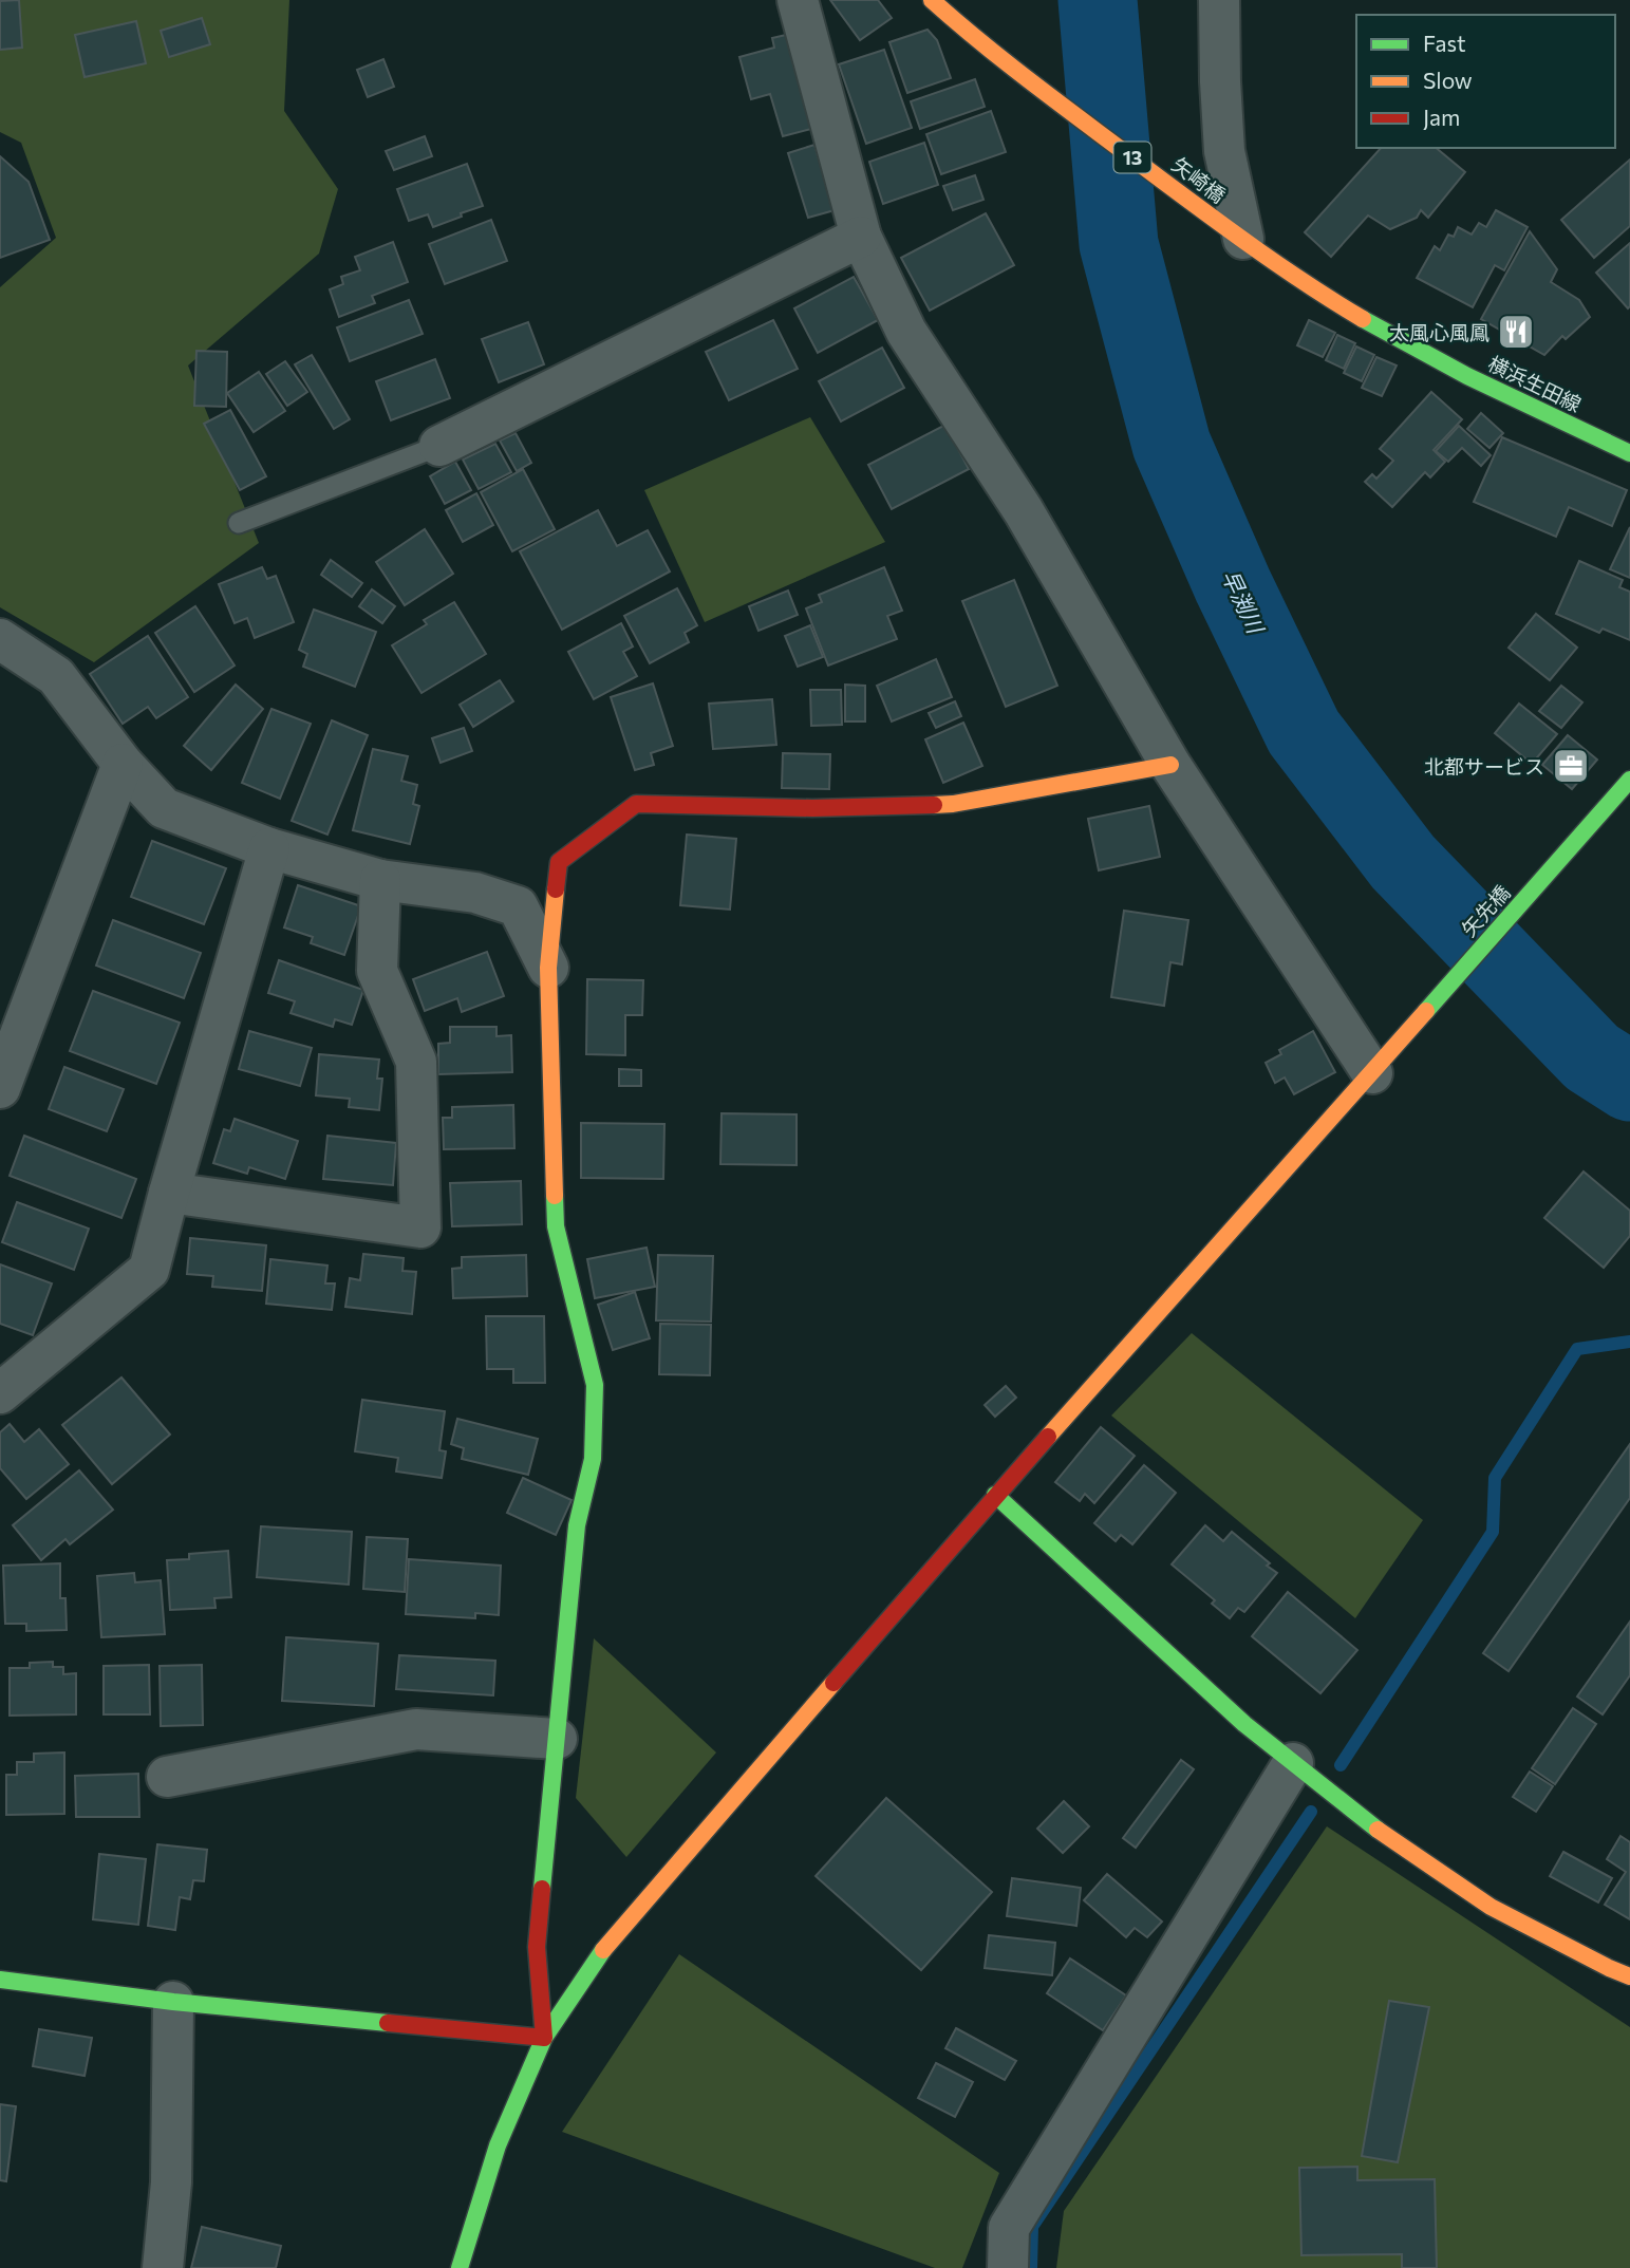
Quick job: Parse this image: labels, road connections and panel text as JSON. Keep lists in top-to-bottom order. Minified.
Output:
{"streets":{"street":["13","矢崎橋","横浜生田線","矢先橋"]},"crossings":[["矢崎橋","横浜生田線"]],"water":["早渕川"],"places":{"restaurant":["太風心風鳳"],"office":["北都サービス"]},"legend":["Fast","Slow","Jam"]}
